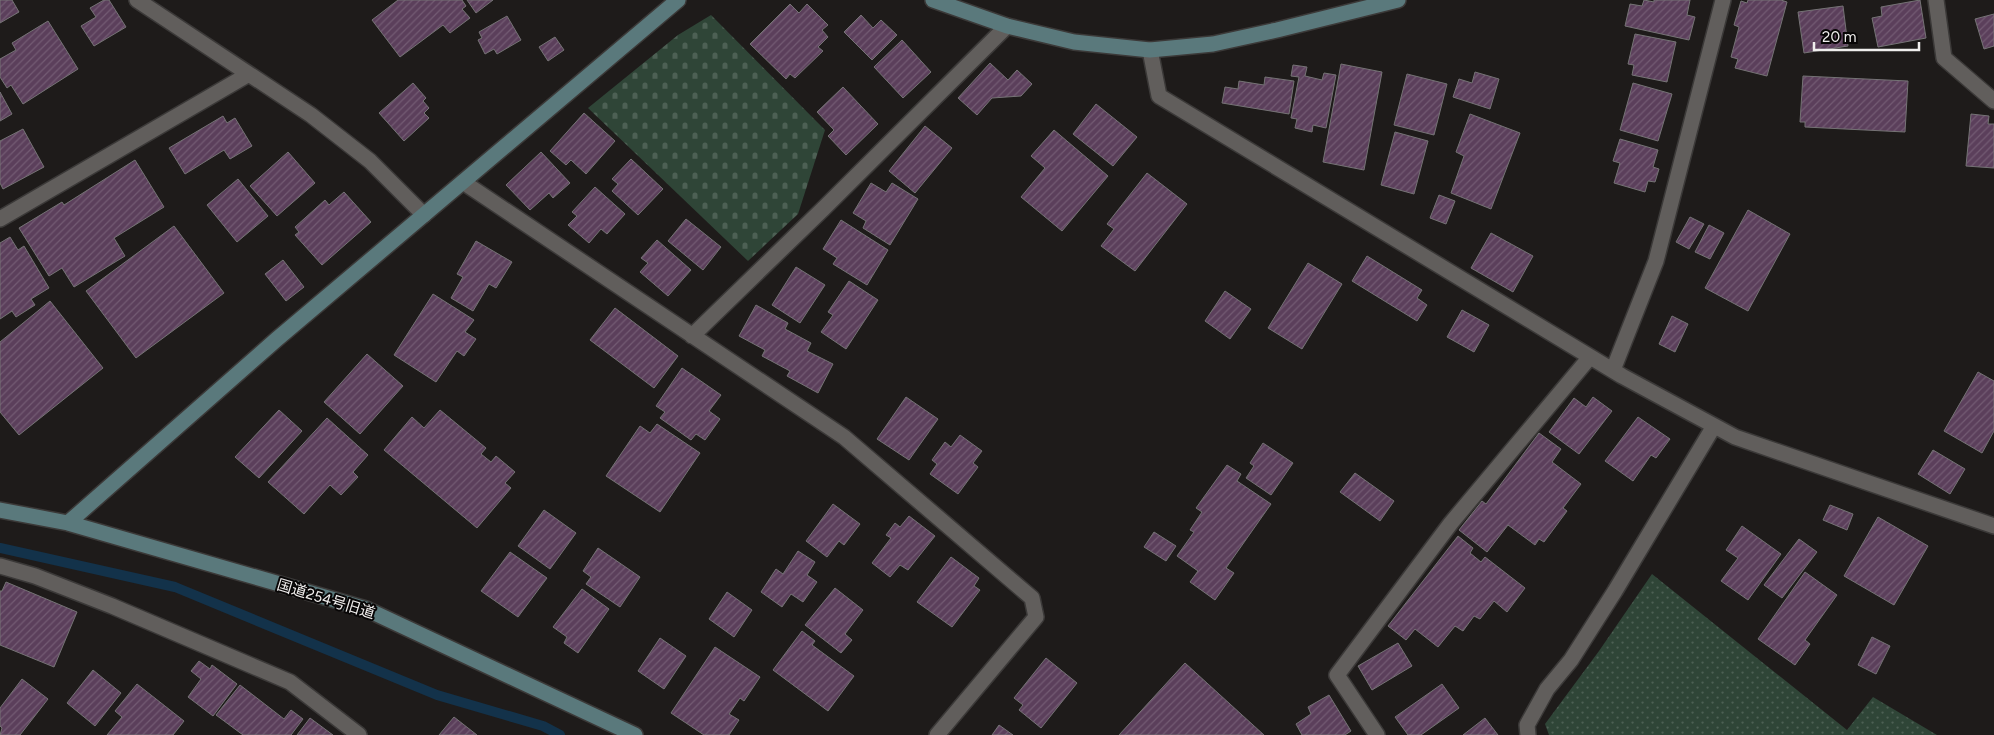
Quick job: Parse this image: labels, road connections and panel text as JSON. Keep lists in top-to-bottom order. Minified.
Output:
{"streets":{"street":["国道254号旧道"]},"scale_bar":"20 m"}
